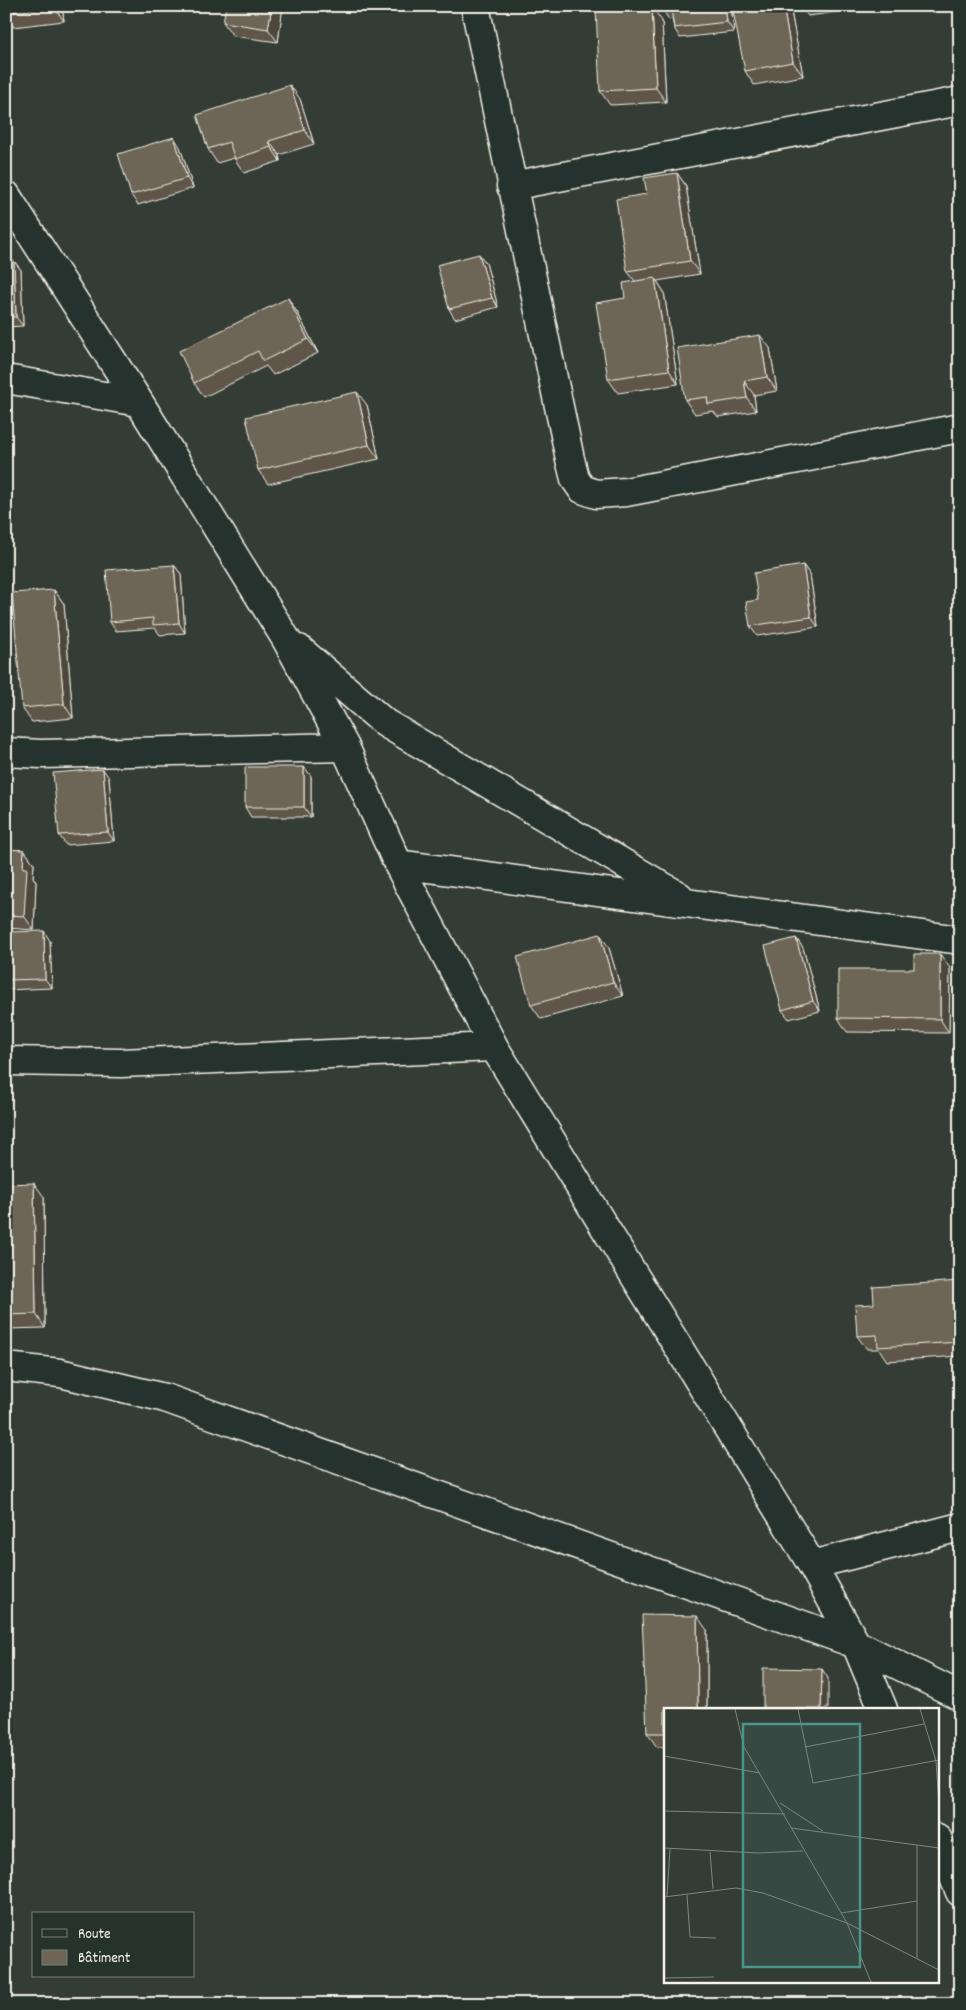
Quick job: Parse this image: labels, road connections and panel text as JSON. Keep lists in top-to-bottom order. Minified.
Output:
{"legend":["Route","Bâtiment"]}
